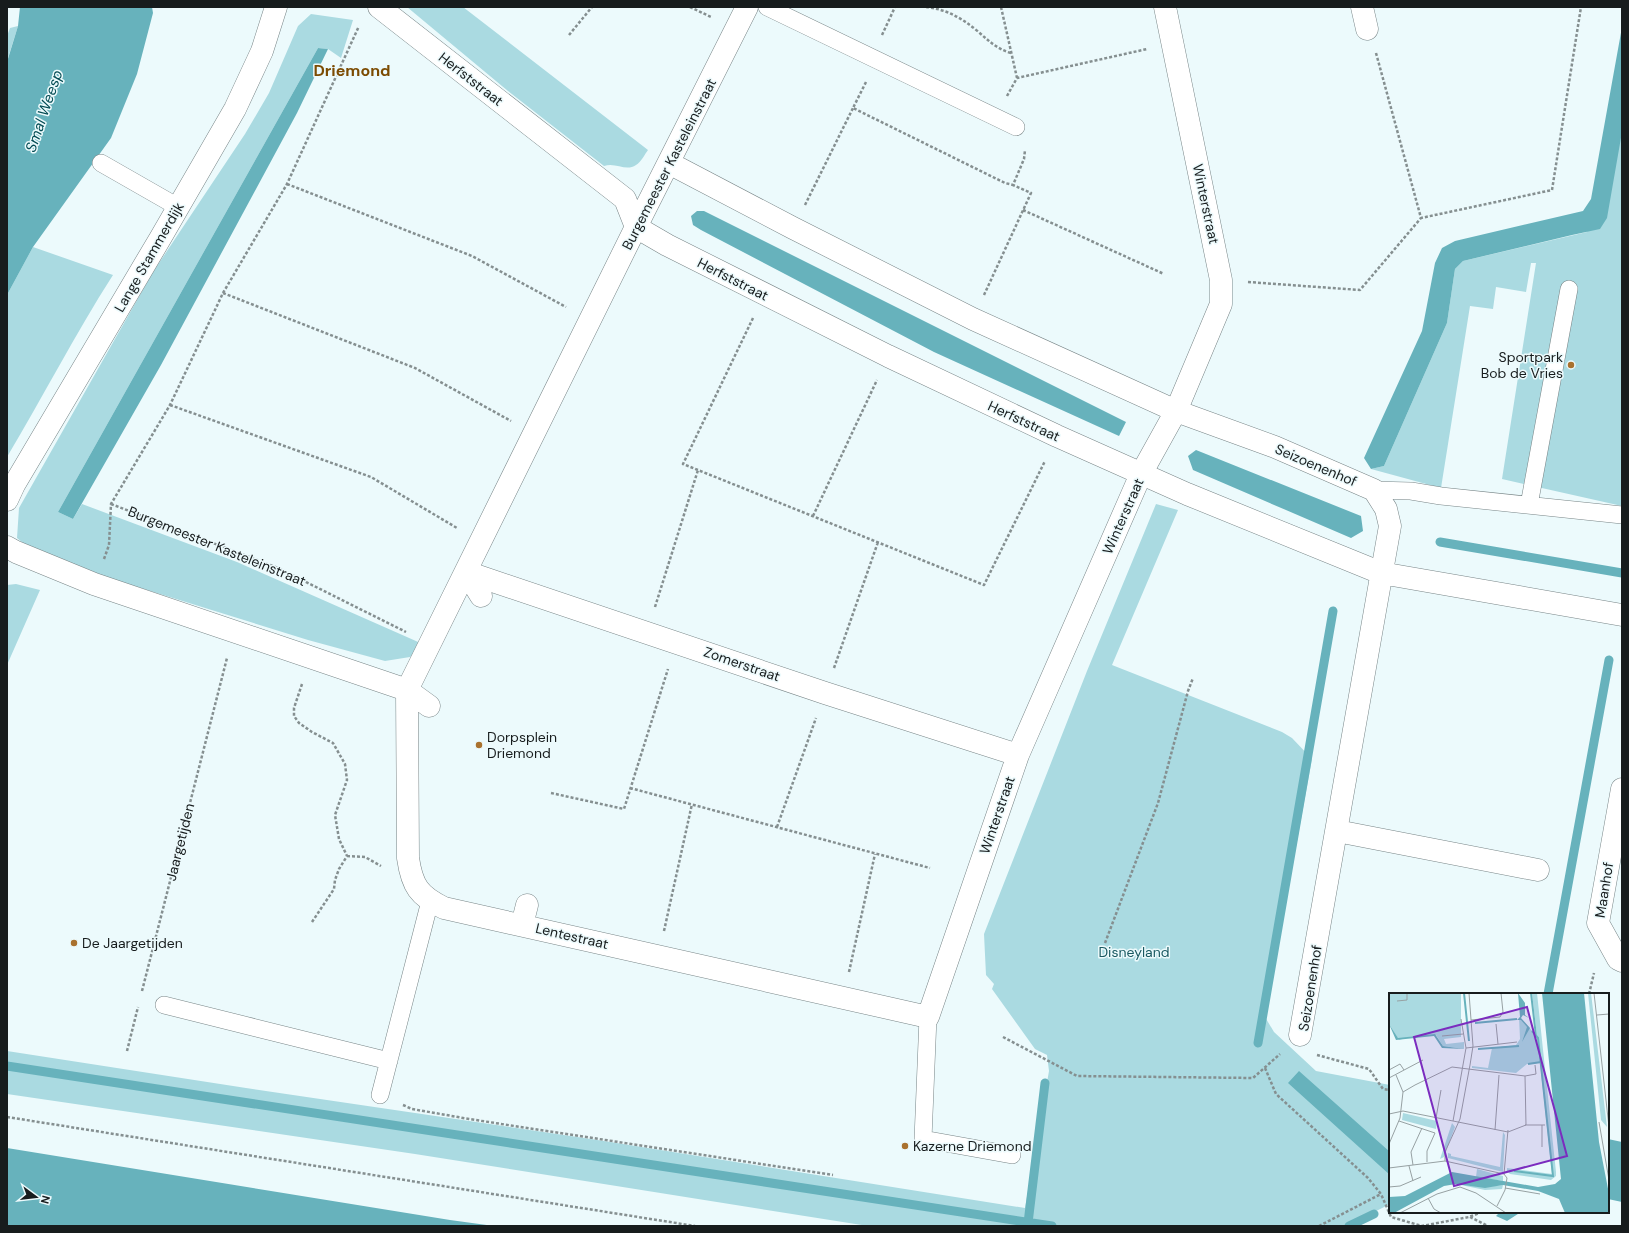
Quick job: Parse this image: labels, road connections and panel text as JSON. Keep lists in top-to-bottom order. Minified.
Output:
{"streets":{"street":["Herfststraat","Burgemeester Kasteleinstraat","Winterstraat","Lange Stammerdijk","Seizoenenhof","Zomerstraat","Maanhof","Lentestraat"],"path":["Jaargetijden"]},"crossings":[["Herfststraat","Burgemeester Kasteleinstraat"],["Herfststraat","Winterstraat"],["Burgemeester Kasteleinstraat","Zomerstraat"],["Burgemeester Kasteleinstraat","Lentestraat"],["Winterstraat","Seizoenenhof"],["Winterstraat","Zomerstraat"],["Winterstraat","Lentestraat"]],"districts":["Driemond"],"water":["Smal Weesp"],"parks":["Disneyland"],"places":["Sportpark Bob de Vries","Dorpsplein Driemond","De Jaargetijden","Kazerne Driemond"],"north":"right"}
